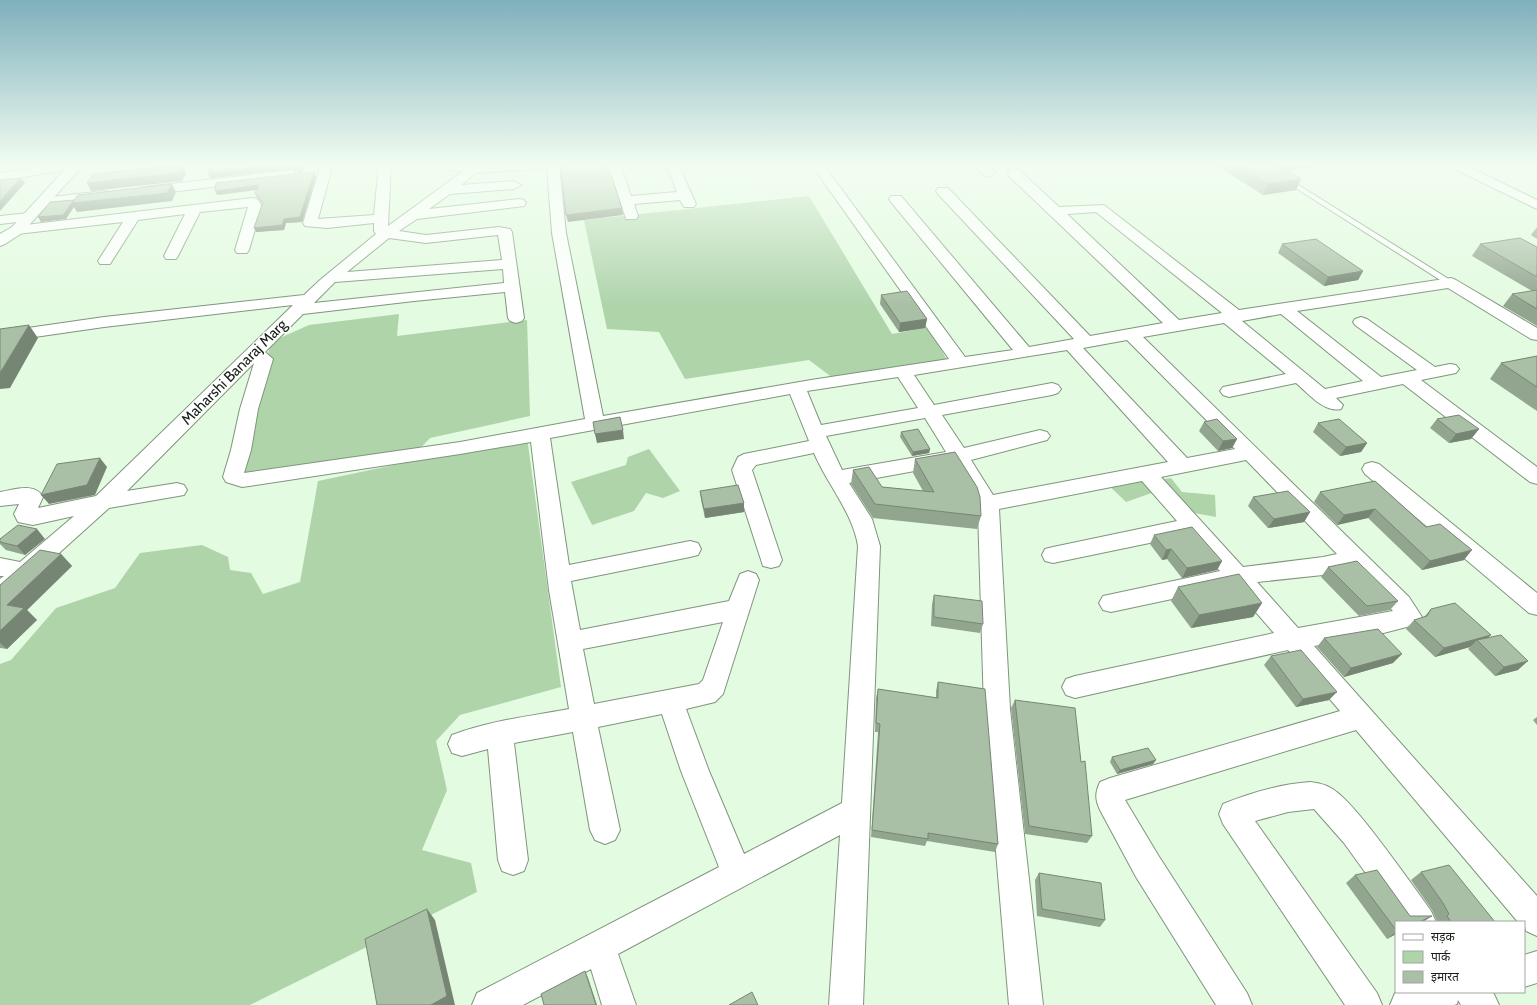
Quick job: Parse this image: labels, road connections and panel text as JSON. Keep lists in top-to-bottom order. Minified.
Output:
{"streets":{"street":["Maharshi Banaraj Marg"]},"legend":["सड़क","पार्क","इमारत"]}
